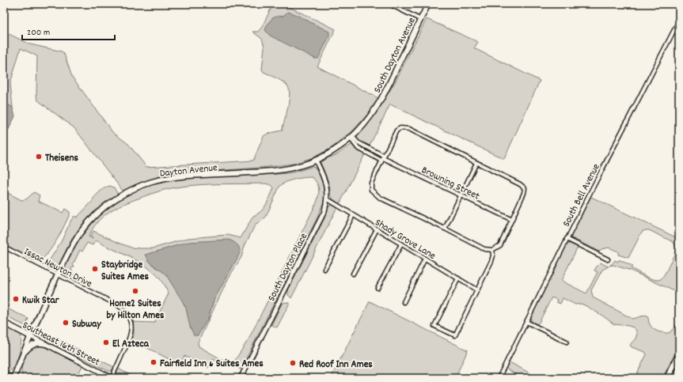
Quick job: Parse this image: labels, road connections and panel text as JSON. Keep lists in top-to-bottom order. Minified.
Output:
{"streets":{"main road":["South Dayton Avenue","Dayton Avenue","Southeast 16th Street"],"street":["Browning Street","South Bell Avenue","Shady Grove Lane","Issac Newton Drive","South Dayton Place"]},"crossings":[["South Dayton Avenue","Dayton Avenue"],["Dayton Avenue","Browning Street"],["Dayton Avenue","Issac Newton Drive"],["Dayton Avenue","South Dayton Place"],["Dayton Avenue","Southeast 16th Street"],["Shady Grove Lane","South Dayton Place"],["Issac Newton Drive","Southeast 16th Street"]],"places":["Theisens","Staybridge Suites Ames","Home2 Suites by Hilton Ames","Kwik Star","Subway","El Azteca","Fairfield Inn & Suites Ames","Red Roof Inn Ames"],"scale_bar":"200 m"}
